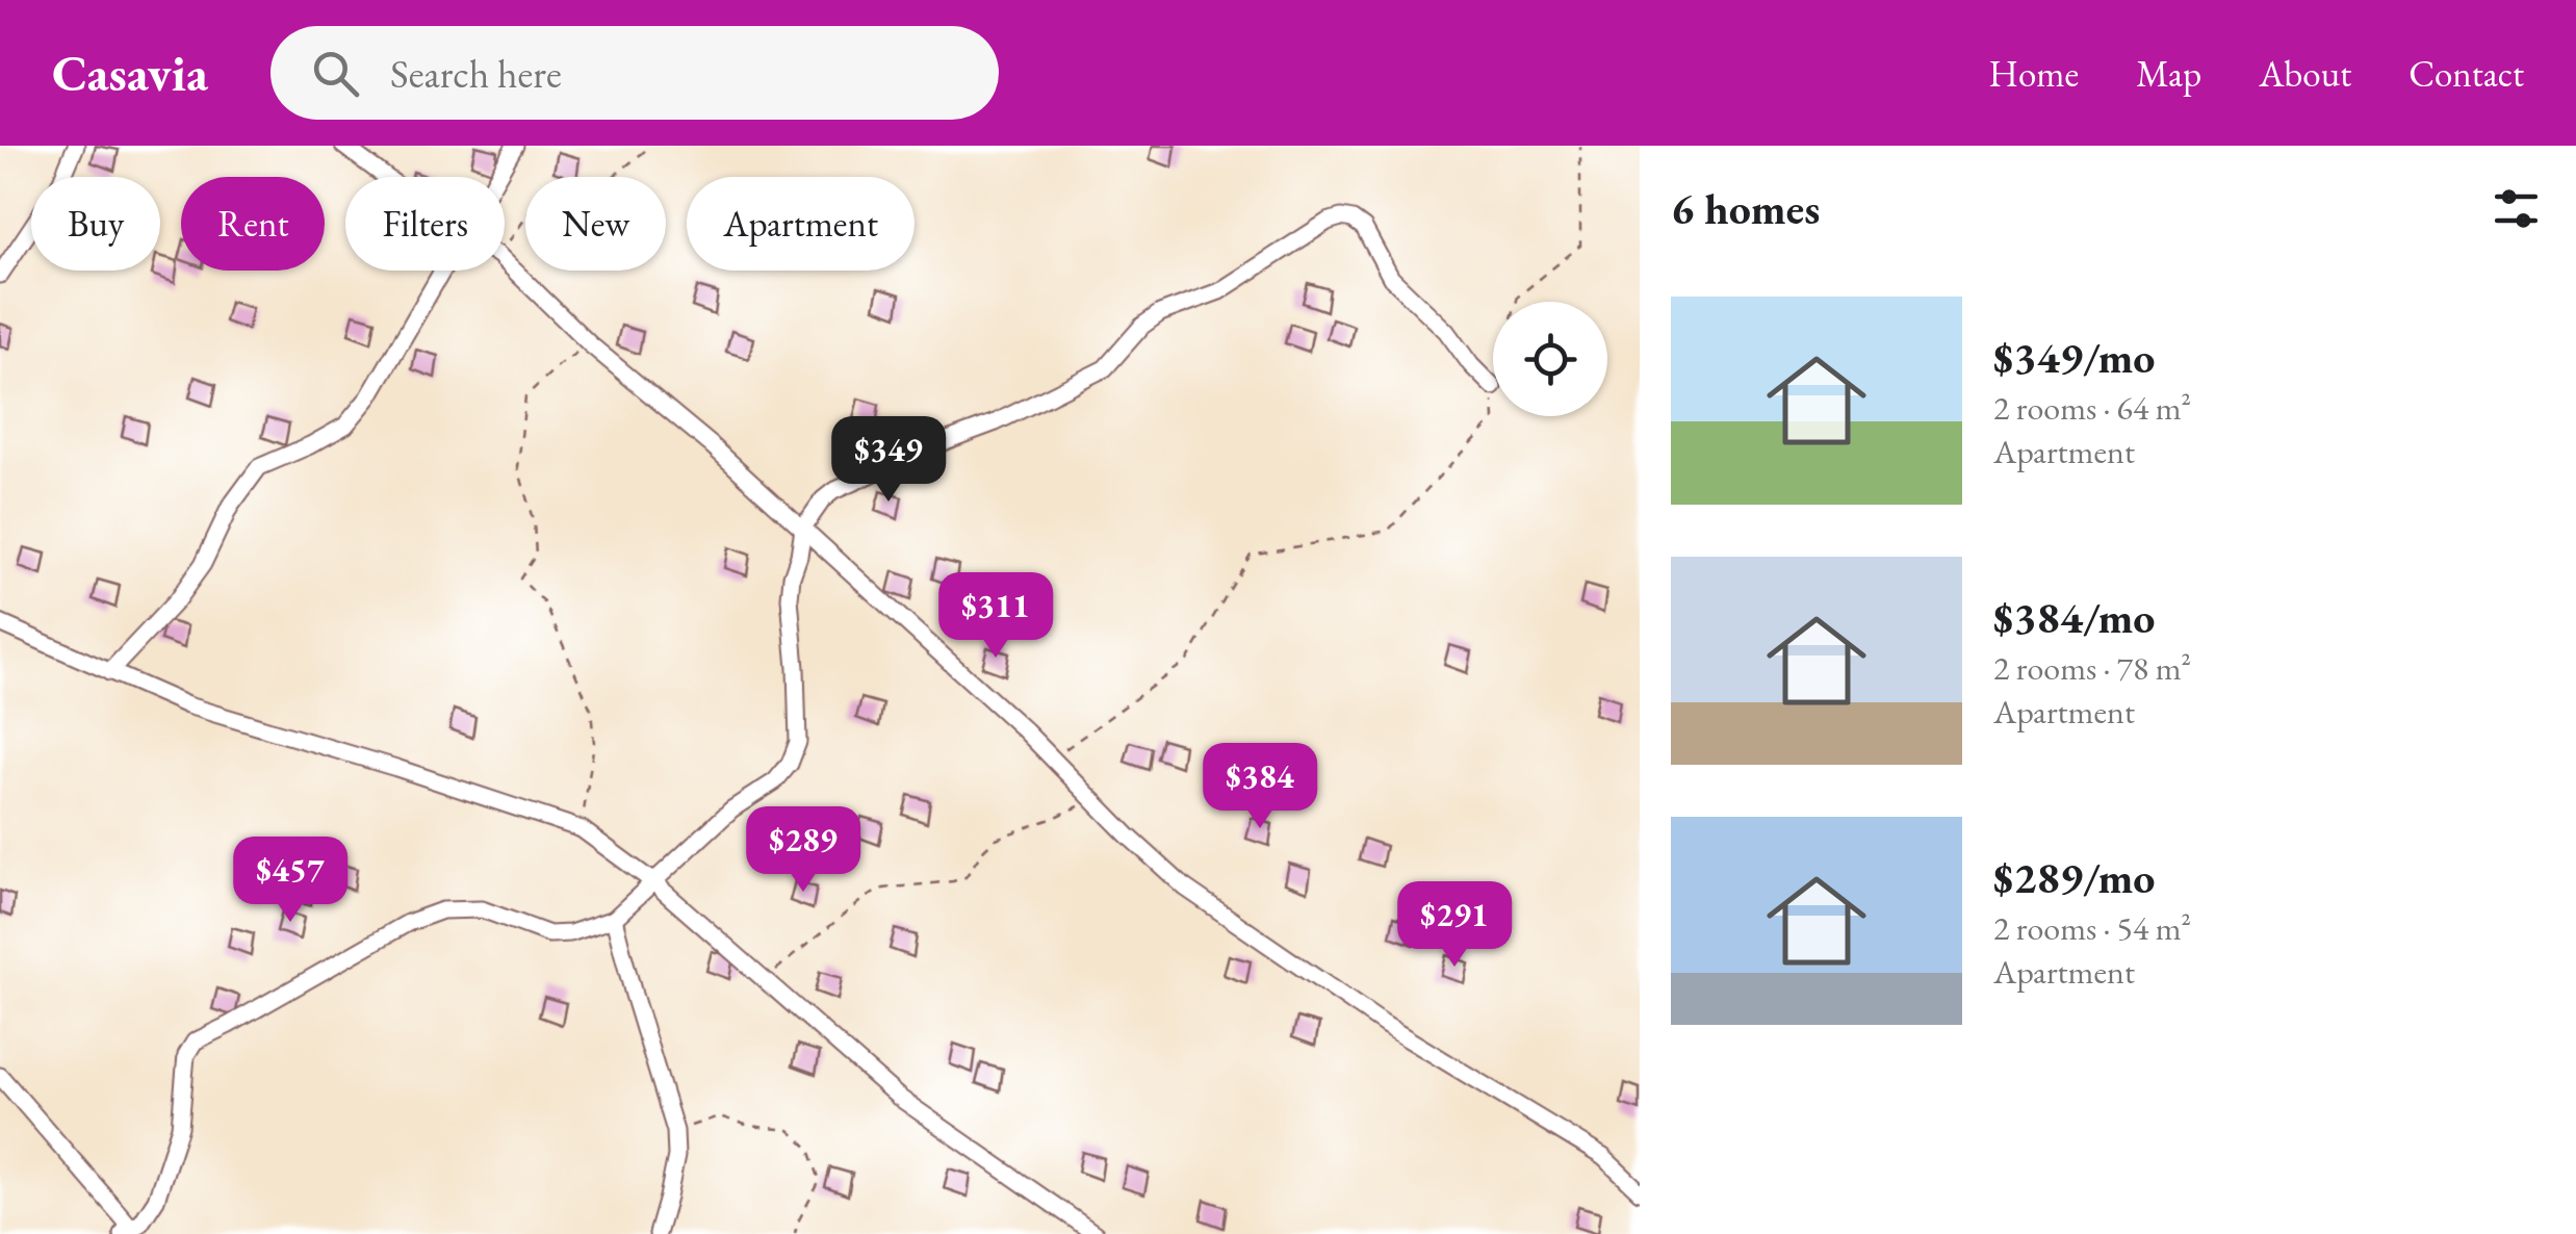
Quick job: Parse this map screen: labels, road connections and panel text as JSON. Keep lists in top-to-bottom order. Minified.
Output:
{"page":{"header":"Casavia","search":"Search here","nav":["Home","Map","About","Contact"],"heading":"6 homes","chip":["Buy","Rent","Filters","New","Apartment"],"list":[{"name":"$349/mo","note":"2 rooms · 64 m² · Apartment"},{"name":"$384/mo","note":"2 rooms · 78 m² · Apartment"},{"name":"$289/mo","note":"2 rooms · 54 m² · Apartment"}],"price":["$349","$311","$384","$289","$457","$291"]}}
